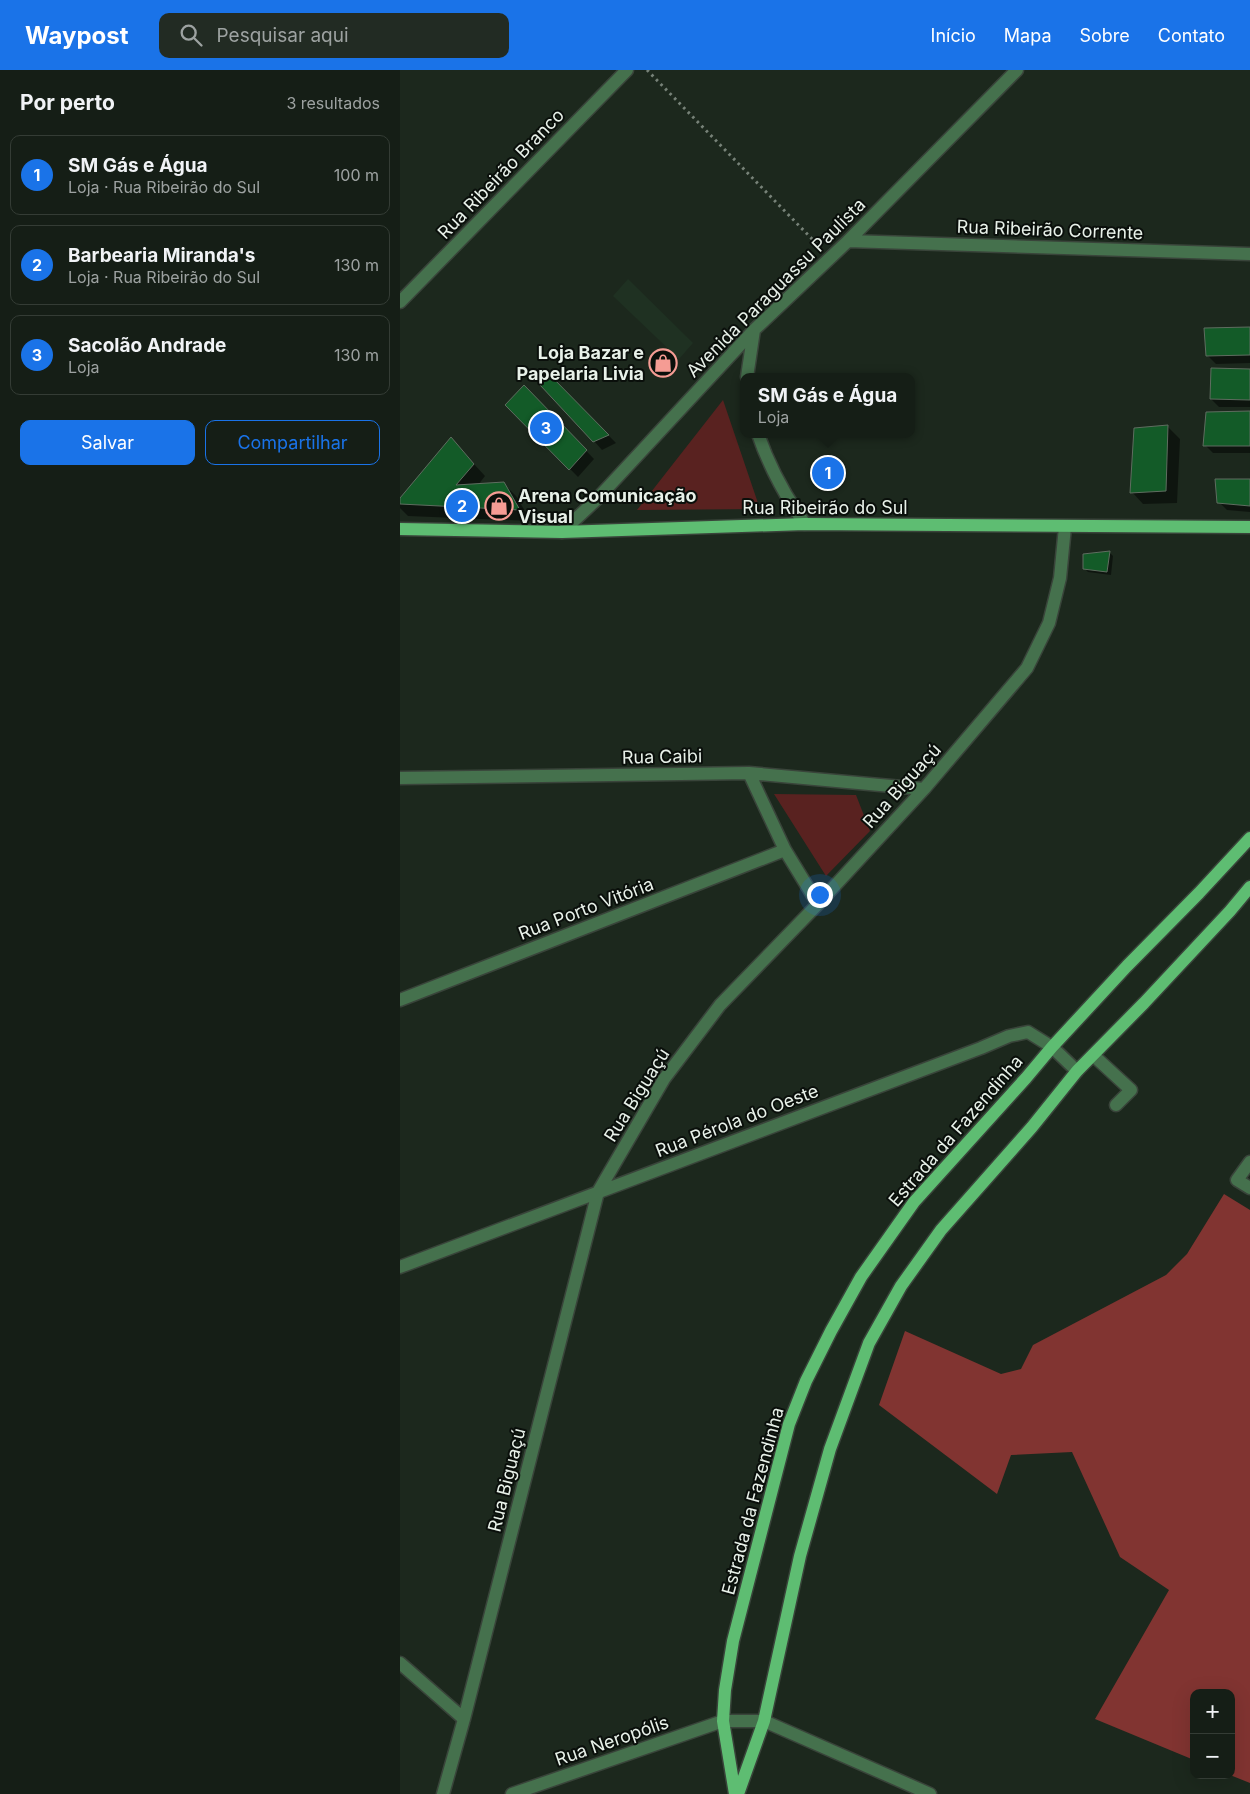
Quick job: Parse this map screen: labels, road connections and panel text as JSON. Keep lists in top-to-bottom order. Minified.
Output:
{"streets":{"main road":["Rua Ribeirão do Sul","Estrada da Fazendinha"],"street":["Rua Ribeirão Branco","Rua Ribeirão Corrente","Avenida Paraguassu Paulista","Rua Caibi","Rua Biguaçú","Rua Porto Vitória","Rua Pérola do Oeste","Rua Neropólis"]},"crossings":[["Rua Ribeirão Corrente","Avenida Paraguassu Paulista"],["Avenida Paraguassu Paulista","Rua Ribeirão do Sul"],["Rua Ribeirão do Sul","Rua Biguaçú"],["Rua Caibi","Rua Biguaçú"],["Rua Biguaçú","Rua Pérola do Oeste"],["Rua Pérola do Oeste","Estrada da Fazendinha"],["Estrada da Fazendinha","Rua Neropólis"]],"places":{"shop":["Loja Bazar e Papelaria Livia","Arena Comunicação Visual"]},"page":{"header":"Waypost","search":"Pesquisar aqui","nav":["Início","Mapa","Sobre","Contato"],"heading":["Por perto","3 resultados"],"list":[{"mark":"1","name":"SM Gás e Água","note":"Loja · Rua Ribeirão do Sul","value":"100 m"},{"mark":"2","name":"Barbearia Miranda's","note":"Loja · Rua Ribeirão do Sul","value":"130 m"},{"mark":"3","name":"Sacolão Andrade","note":"Loja","value":"130 m"}],"popup":["SM Gás e Água","Loja"],"buttons":["Salvar","Compartilhar"],"pins":["3","1","2"],"map_buttons":["+","−"]}}
